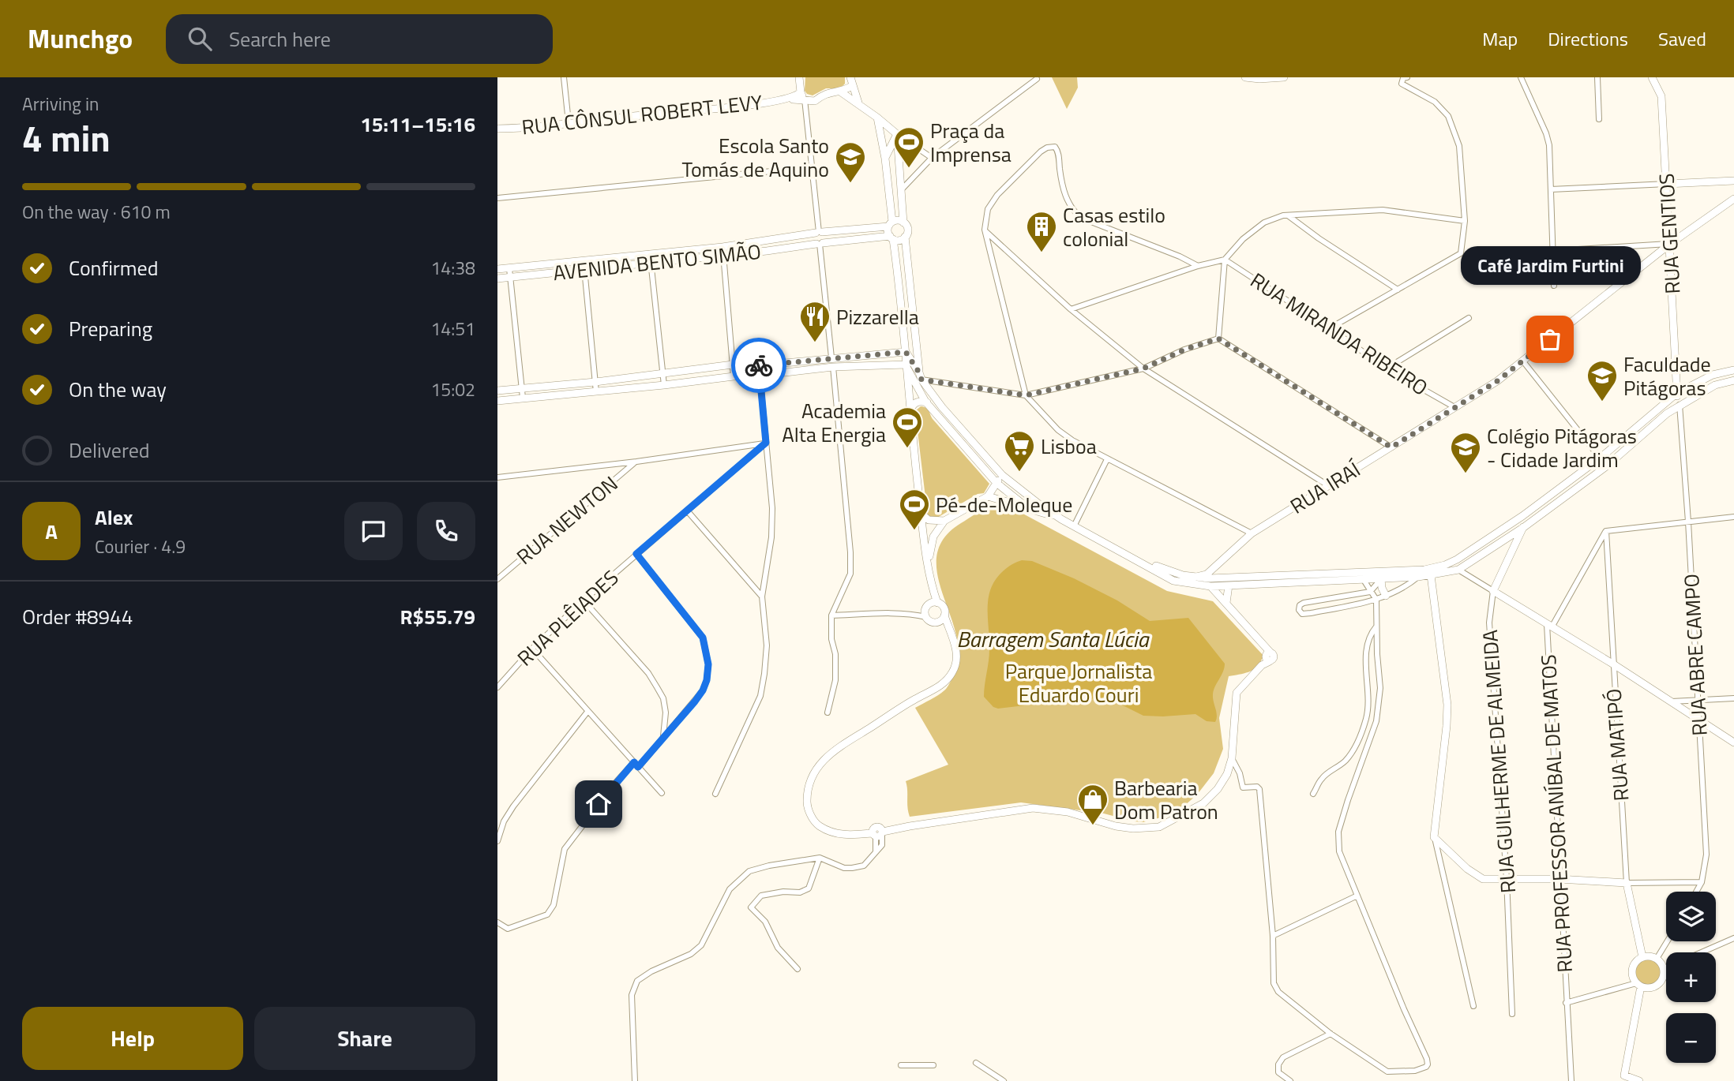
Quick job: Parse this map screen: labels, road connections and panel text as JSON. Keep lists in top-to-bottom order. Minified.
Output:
{"streets":{"street":["RUA CÔNSUL ROBERT LEVY","RUA GENTIOS","AVENIDA BENTO SIMÃO","RUA MIRANDA RIBEIRO","RUA IRAÍ","RUA NEWTON","RUA PLÊIADES","RUA ABRE CAMPO","RUA MATIPÓ","RUA GUILHERME DE ALMEIDA","RUA PROFESSOR ANÍBAL DE MATOS"]},"crossings":[["RUA GENTIOS","RUA IRAÍ"],["RUA MIRANDA RIBEIRO","RUA IRAÍ"]],"water":["Barragem Santa Lúcia"],"parks":["Parque Jornalista Eduardo Couri"],"places":{"sports":["Praça da Imprensa","Academia Alta Energia","Pé-de-Moleque"],"school or university":["Escola Santo Tomás de Aquino","Faculdade Pitágoras","Colégio Pitágoras - Cidade Jardim"],"building":["Casas estilo colonial"],"other":["Café Jardim Furtini"],"restaurant":["Pizzarella"],"supermarket":["Lisboa"],"shop":["Barbearia Dom Patron"]},"page":{"header":"Munchgo","search":"Search here","nav":["Map","Directions","Saved"],"heading":["4 min","Arriving in","15:11–15:16"],"panel":["Alex","Courier · 4.9","Order #8944","R$55.79"],"bar":"On the way · 610 m","list":[["Confirmed","14:38"],["Preparing","14:51"],["On the way","15:02"],"Delivered"],"bubble":"Café Jardim Furtini","round":"A","map_buttons":["+","−"],"buttons":["Help","Share"]}}
